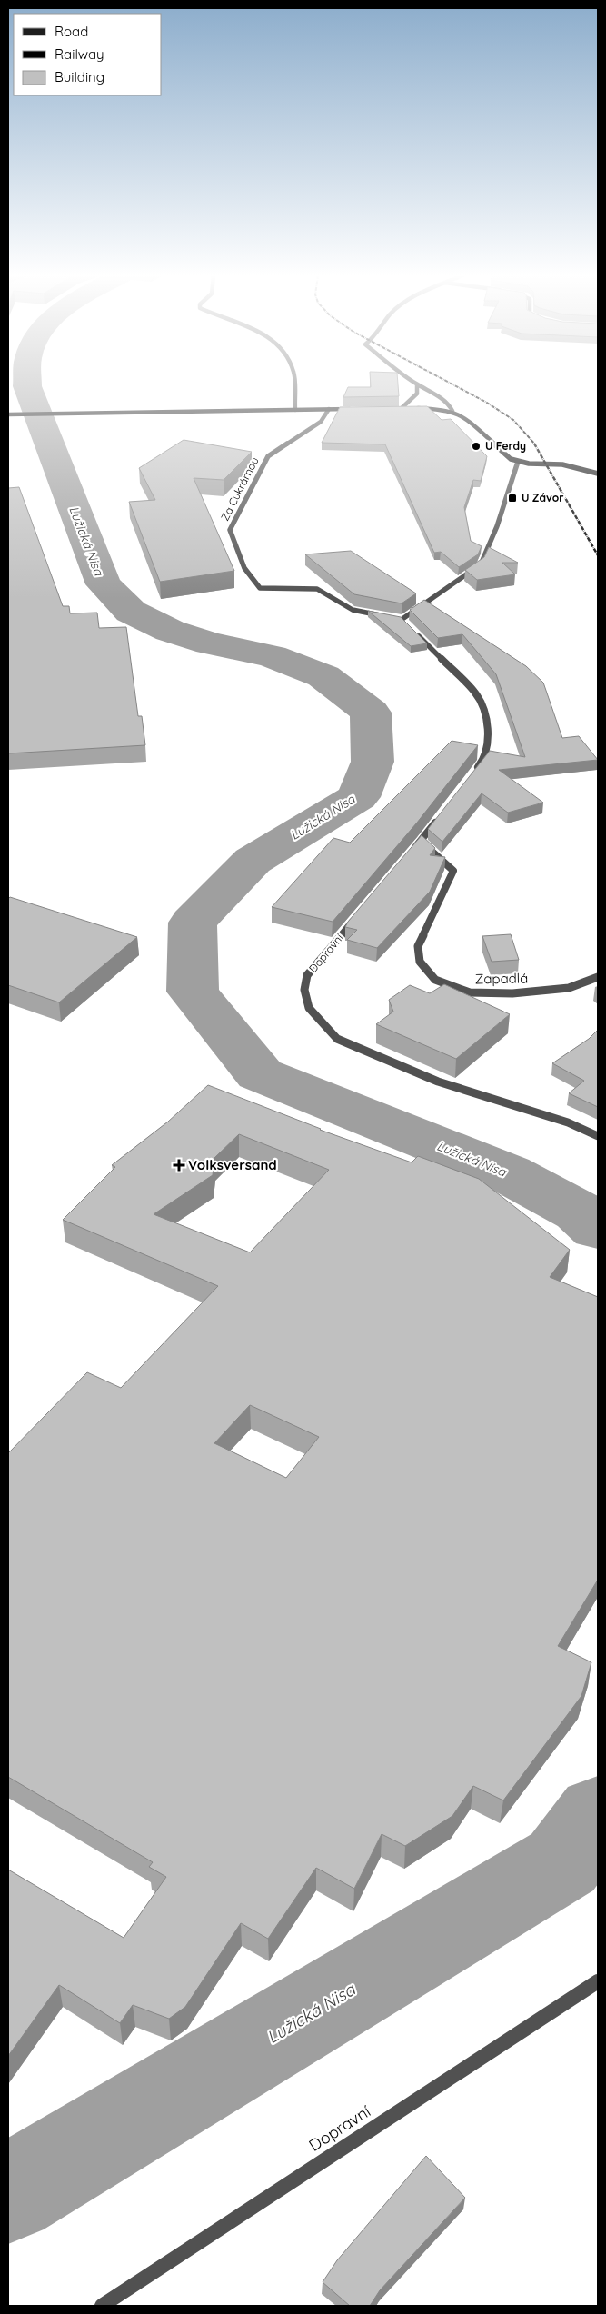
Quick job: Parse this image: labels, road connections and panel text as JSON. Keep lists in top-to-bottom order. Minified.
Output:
{"streets":{"street":["Za Cukrárnou","Dopravní","Zapadlá"]},"water":["Lužická Nisa"],"places":{"other":["U Ferdy"],"transit":["U Závor"],"health":["Volksversand"]},"legend":["Road","Railway","Building"]}
